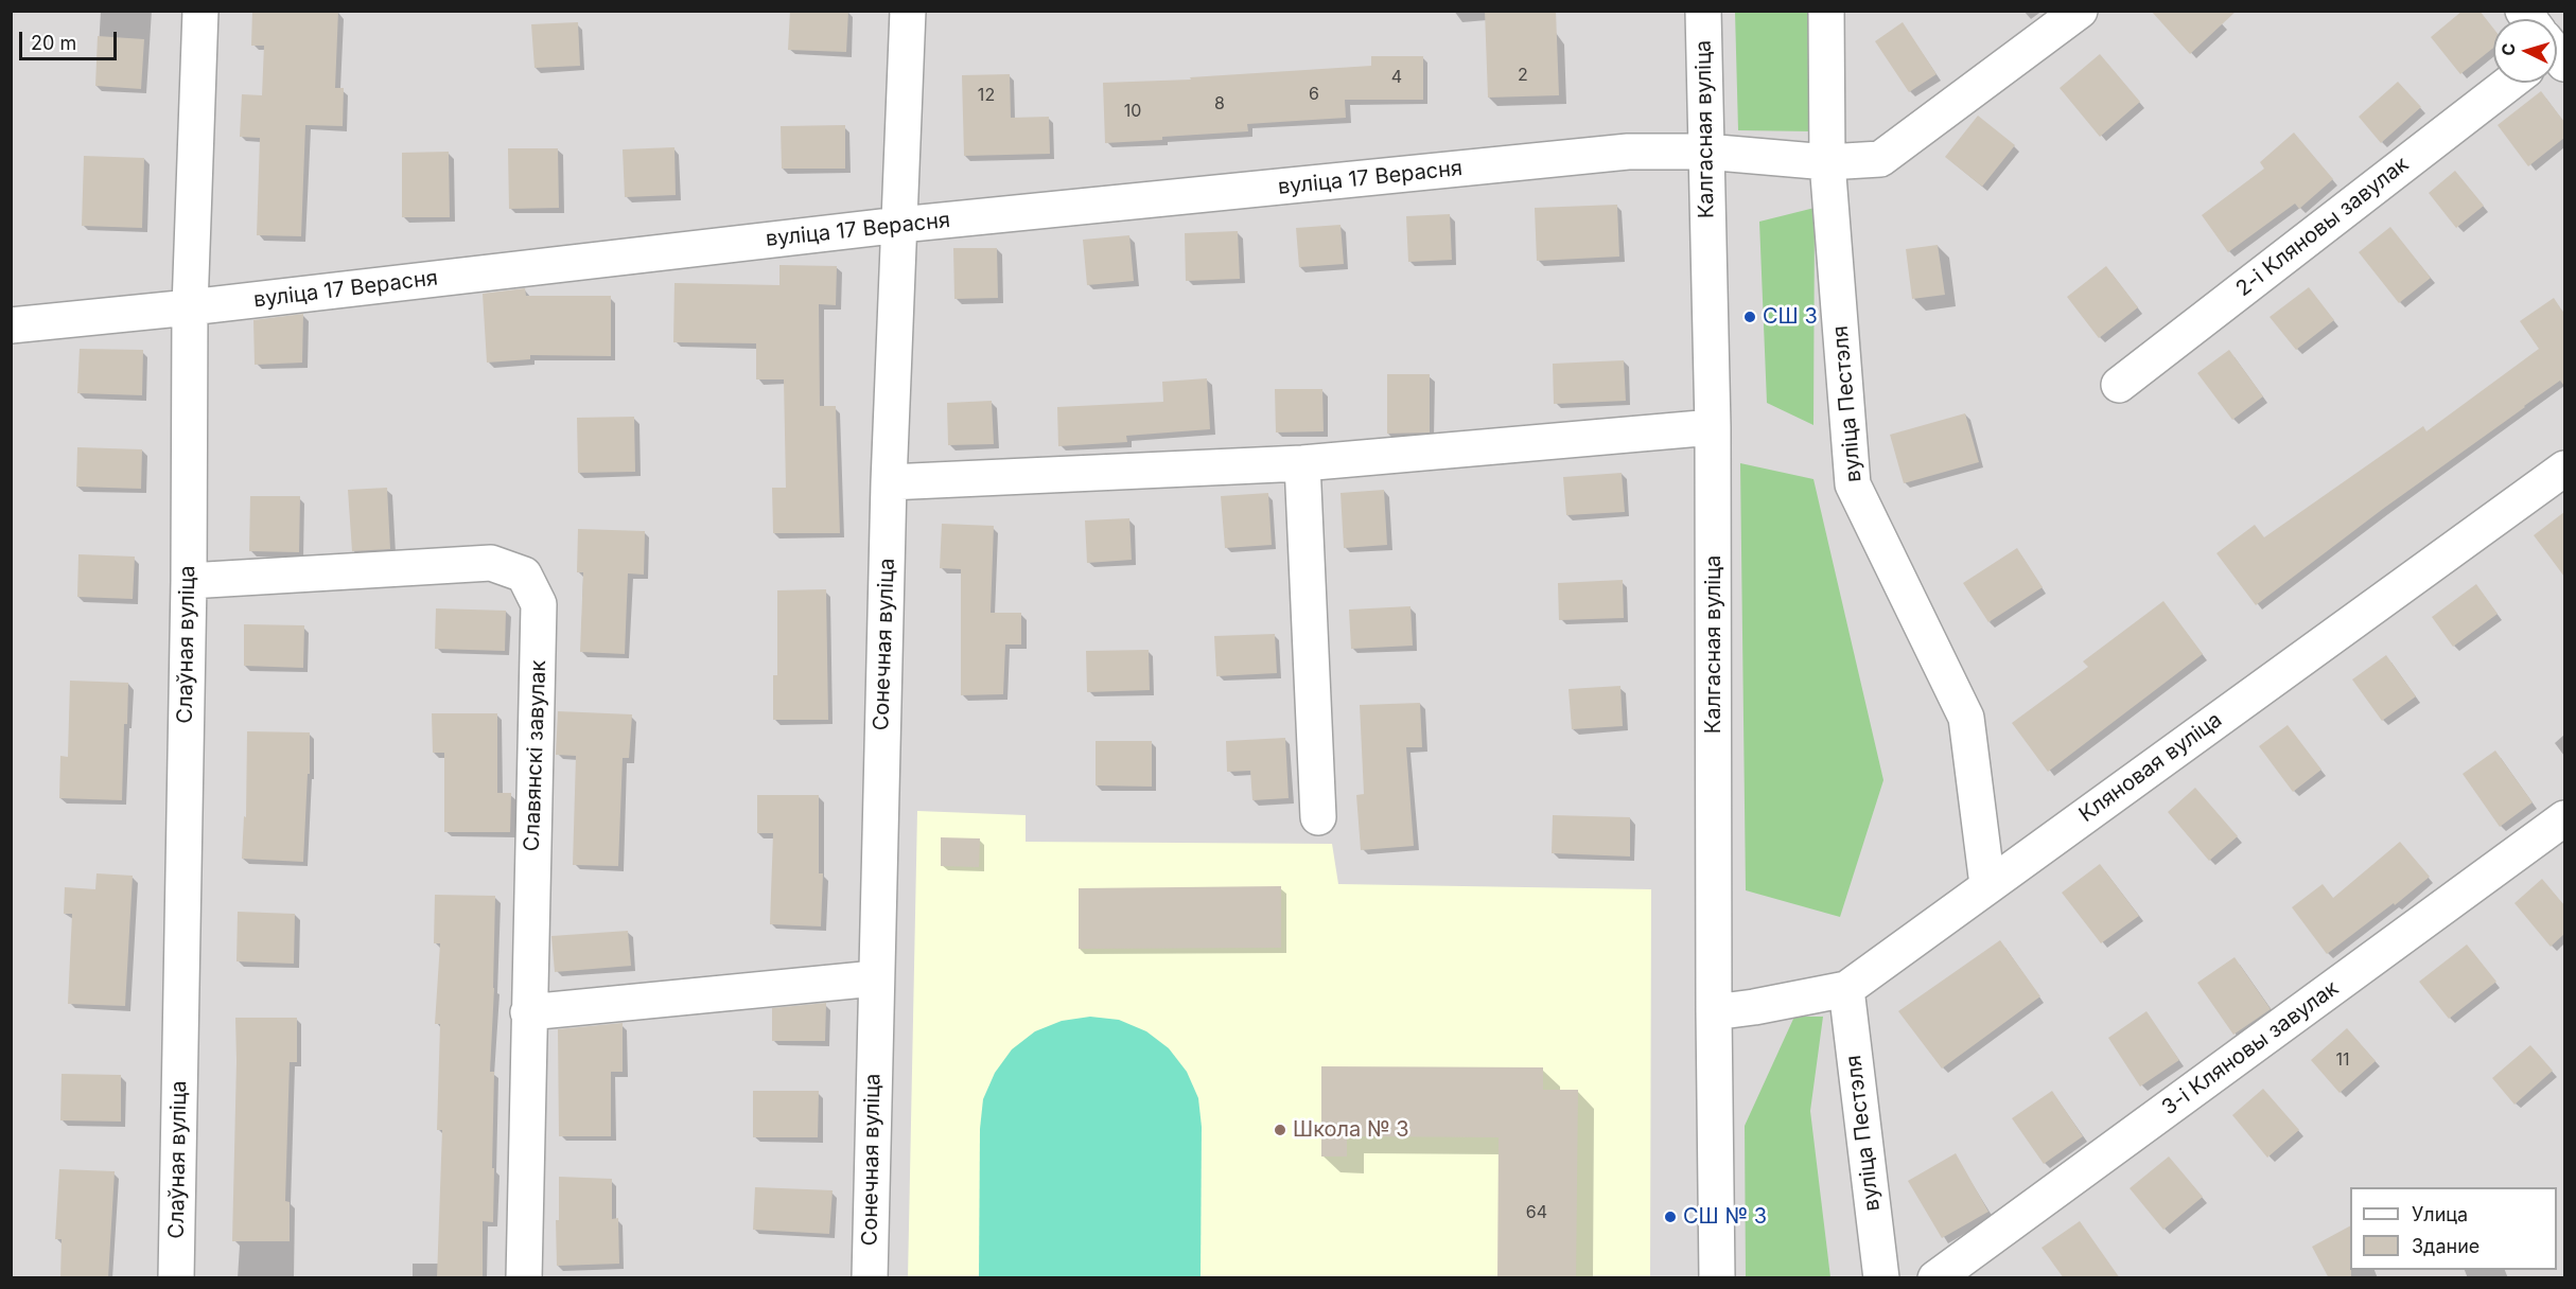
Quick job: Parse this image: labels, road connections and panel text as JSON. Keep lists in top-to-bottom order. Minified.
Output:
{"streets":{"street":["Калгасная вуліца","вуліца 17 Верасня","2-і Кляновы завулак","вуліца Пестэля","Слаўная вуліца","Сонечная вуліца","Славянскі завулак","Кляновая вуліца","3-і Кляновы завулак"]},"crossings":[["Калгасная вуліца","вуліца 17 Верасня"],["Калгасная вуліца","Кляновая вуліца"],["вуліца 17 Верасня","вуліца Пестэля"],["вуліца 17 Верасня","Слаўная вуліца"],["вуліца 17 Верасня","Сонечная вуліца"],["вуліца Пестэля","Кляновая вуліца"],["Слаўная вуліца","Славянскі завулак"]],"places":["СШ 3","Школа № 3","СШ № 3"],"house_numbers":["2","4","6","12","8","10","11","64"],"legend":["Улица","Здание"],"scale_bar":"20 m","north":"left"}
